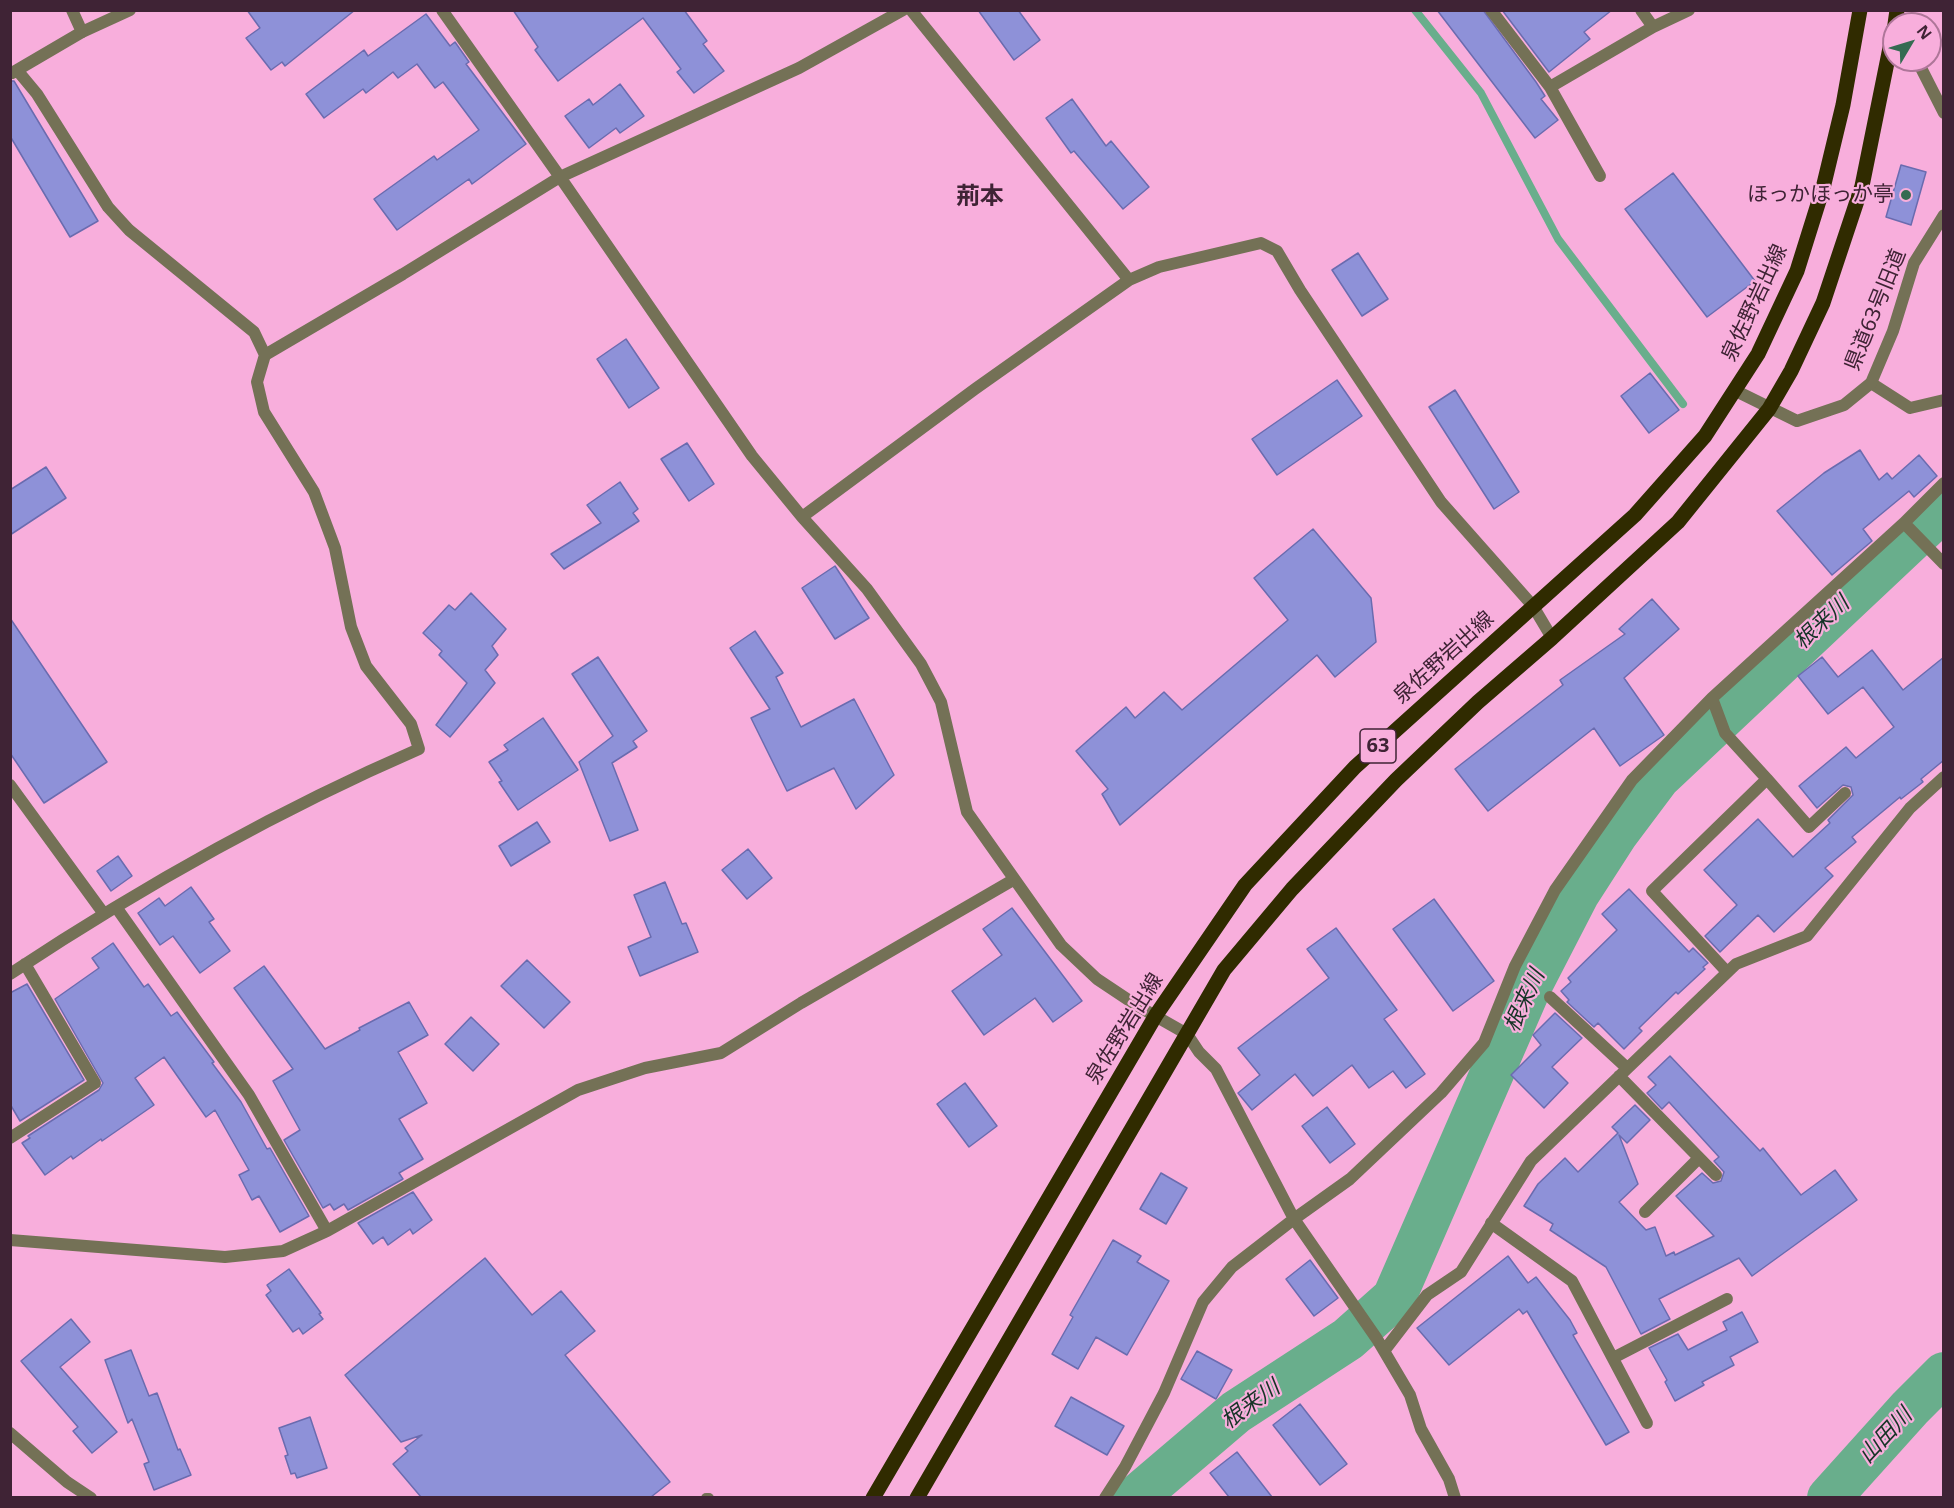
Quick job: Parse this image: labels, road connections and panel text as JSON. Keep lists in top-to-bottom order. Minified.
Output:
{"streets":{"main road":["泉佐野岩出線","63"],"street":["県道63号旧道"]},"crossings":[["泉佐野岩出線","県道63号旧道"],["県道63号旧道","63"]],"districts":["荊本"],"water":["根来川","山田川"],"places":["ほっかほっか亭"],"north":"top right"}
